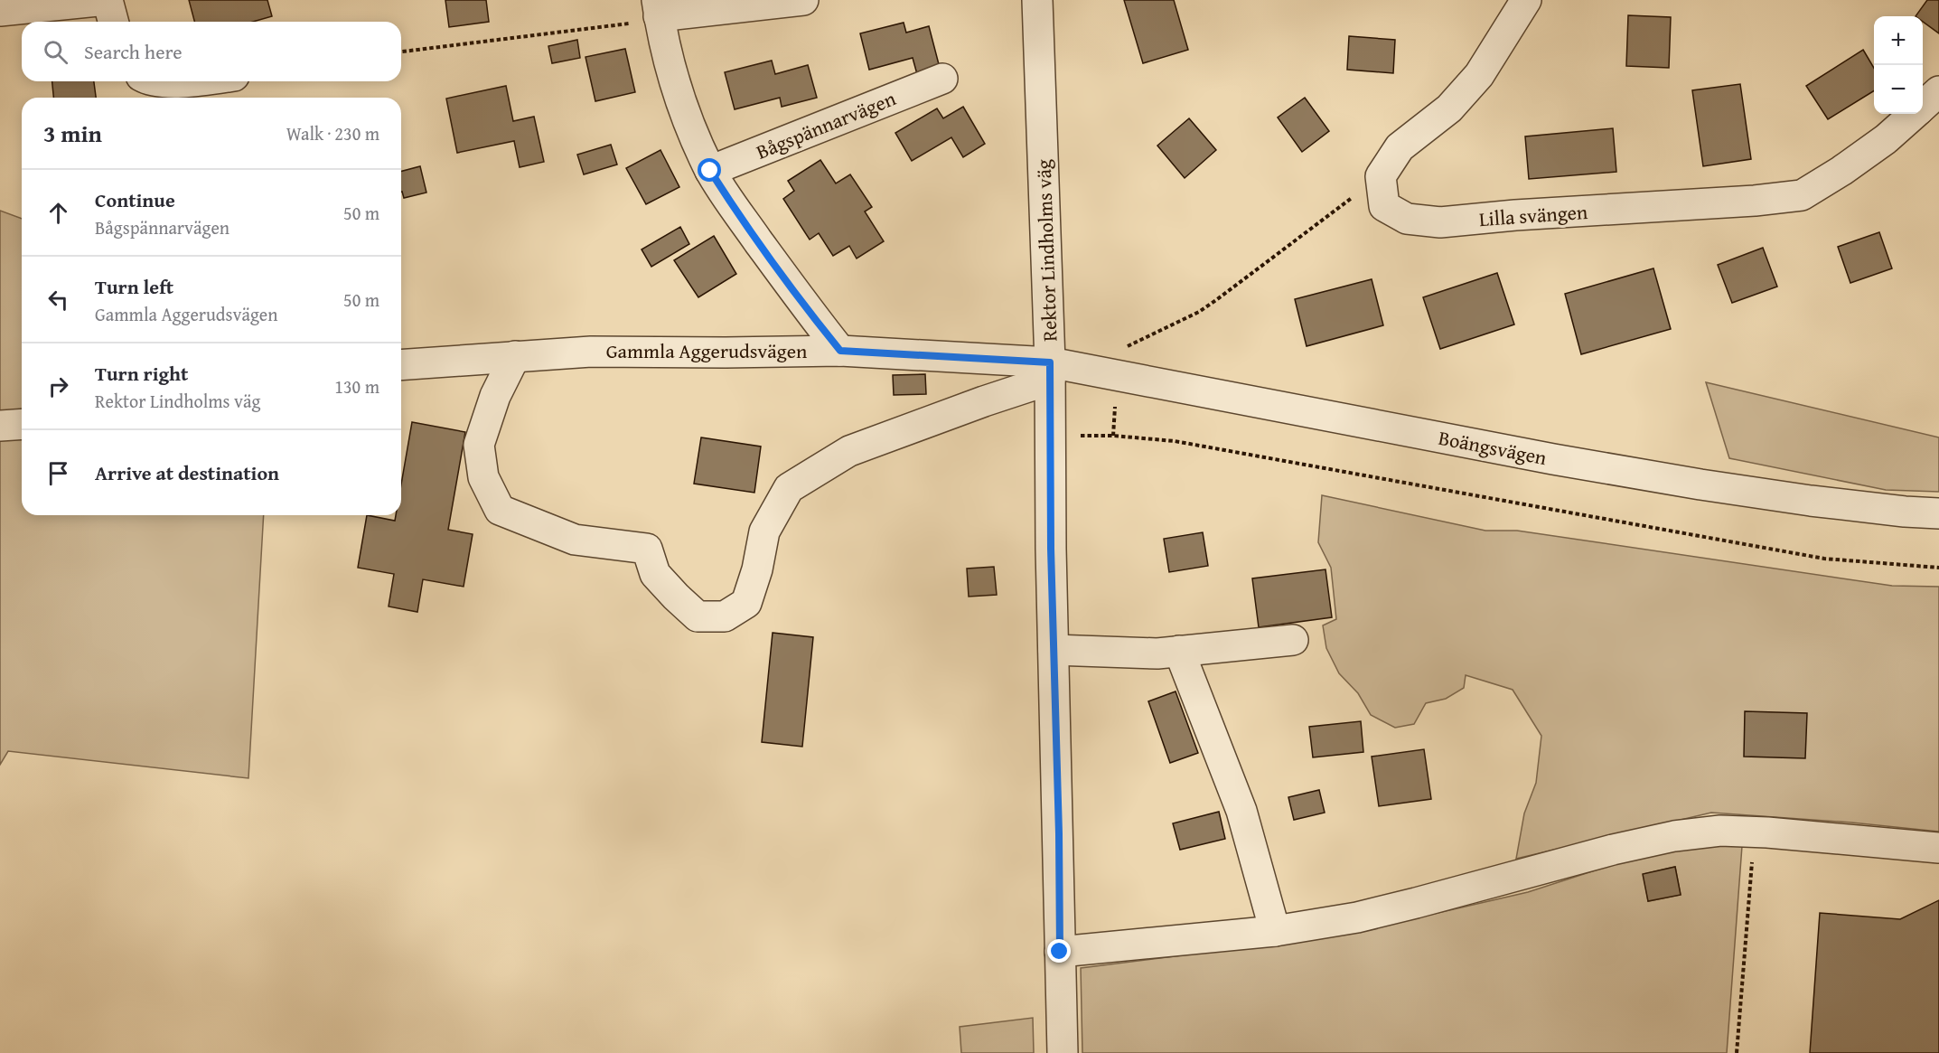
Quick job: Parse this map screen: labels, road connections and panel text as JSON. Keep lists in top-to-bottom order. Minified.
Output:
{"streets":{"street":["Bågspännarvägen","Lilla svängen","Rektor Lindholms väg","Gammla Aggerudsvägen","Boängsvägen"]},"crossings":[["Rektor Lindholms väg","Gammla Aggerudsvägen"],["Rektor Lindholms väg","Boängsvägen"],["Gammla Aggerudsvägen","Boängsvägen"]],"page":{"map_buttons":["+","−"],"search":"Search here","heading":["3 min","Walk · 230 m"],"list":[["Continue","Bågspännarvägen","50 m"],["Turn left","Gammla Aggerudsvägen","50 m"],["Turn right","Rektor Lindholms väg","130 m"],"Arrive at destination"]}}
